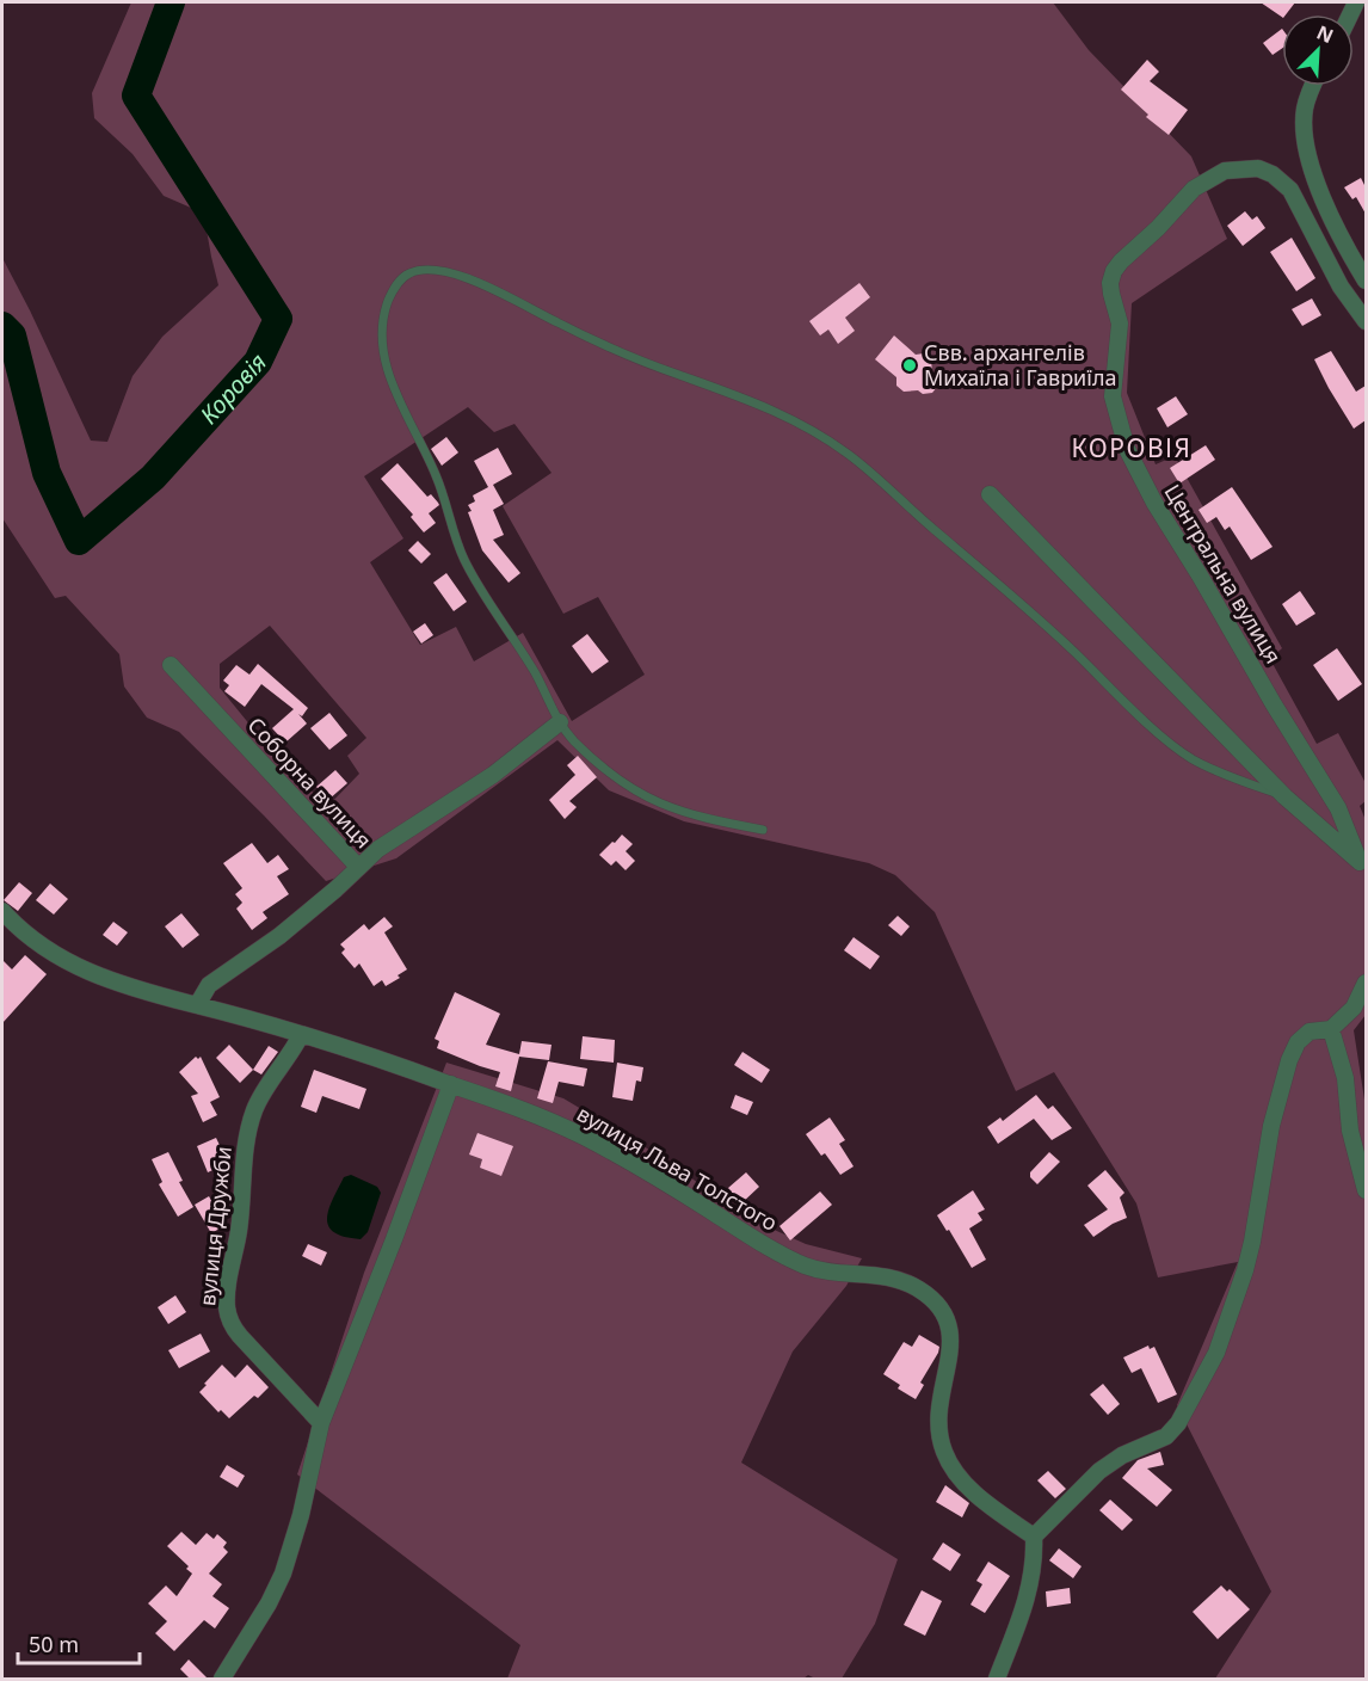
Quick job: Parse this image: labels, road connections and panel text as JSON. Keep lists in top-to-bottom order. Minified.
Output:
{"streets":{"street":["Центральна вулиця","Соборна вулиця","вулиця Льва Толстого","вулиця Дружби"]},"crossings":[["Соборна вулиця","вулиця Льва Толстого"],["вулиця Льва Толстого","вулиця Дружби"]],"districts":["КОРОВІЯ"],"water":["Коровія"],"places":["Свв. архангелів Михаїла і Гавриїла"],"scale_bar":"50 m","north":"top right"}
